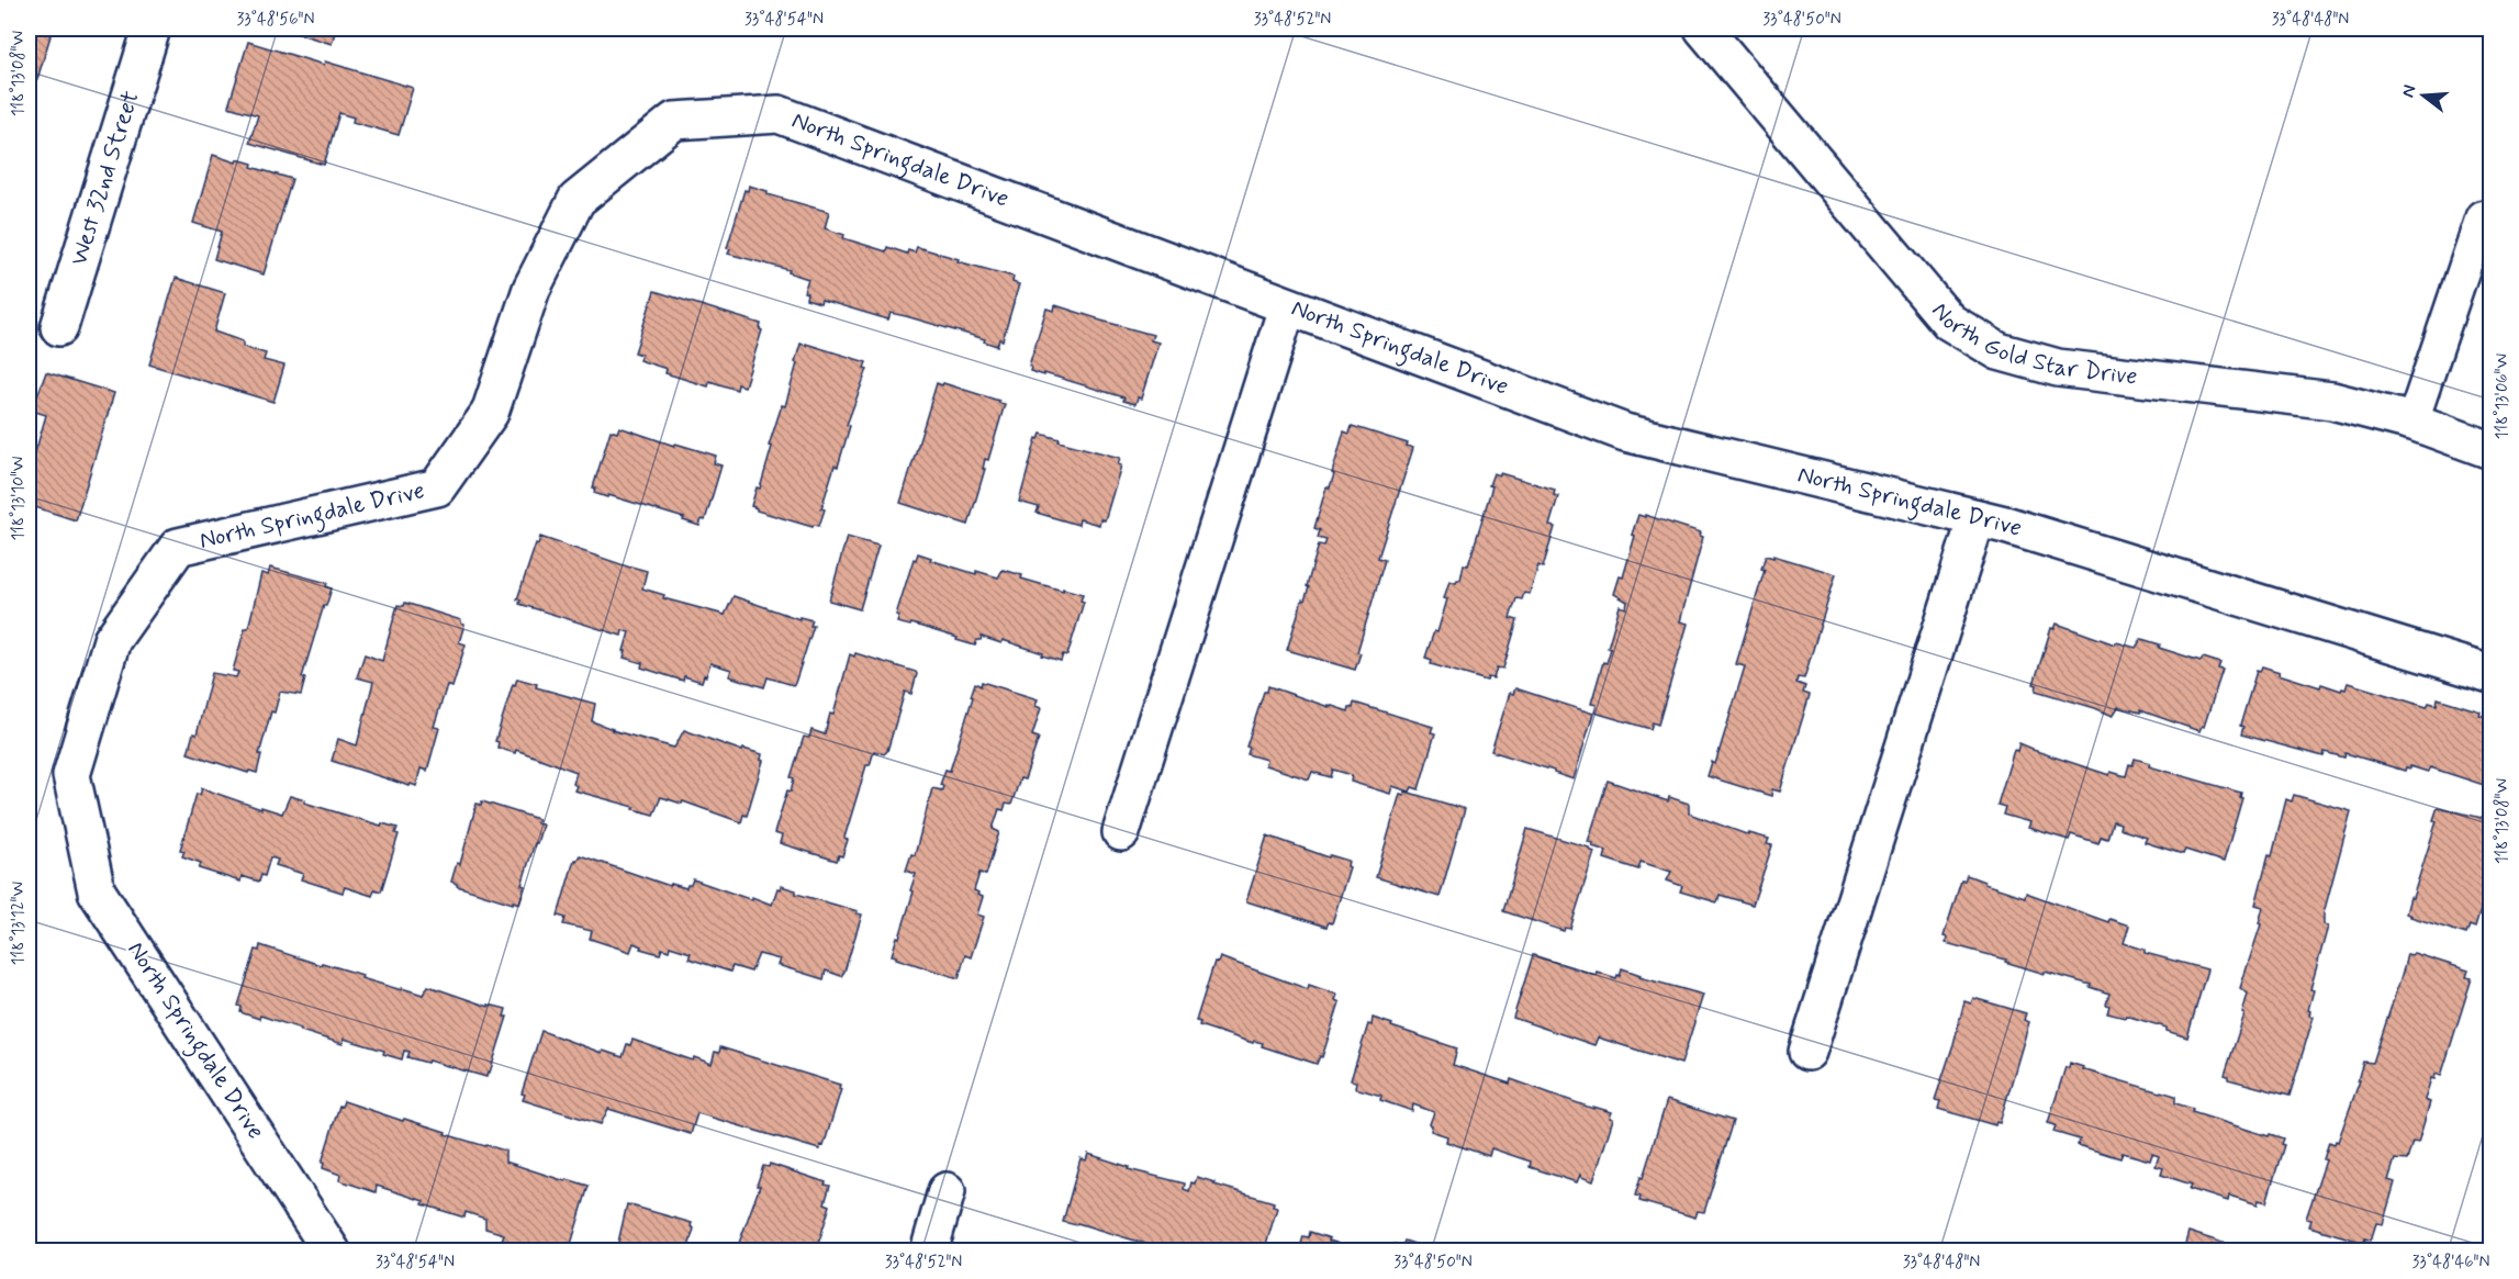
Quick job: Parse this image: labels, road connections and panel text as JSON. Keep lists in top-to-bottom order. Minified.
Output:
{"streets":{"street":["North Springdale Drive","West 32nd Street","North Gold Star Drive"]},"north":"left","coordinates":["33°48'56\"N","33°48'54\"N","33°48'52\"N","33°48'50\"N","33°48'48\"N","118°13'08\"W","118°13'06\"W","118°13'10\"W","118°13'12\"W","33°48'46\"N"]}
